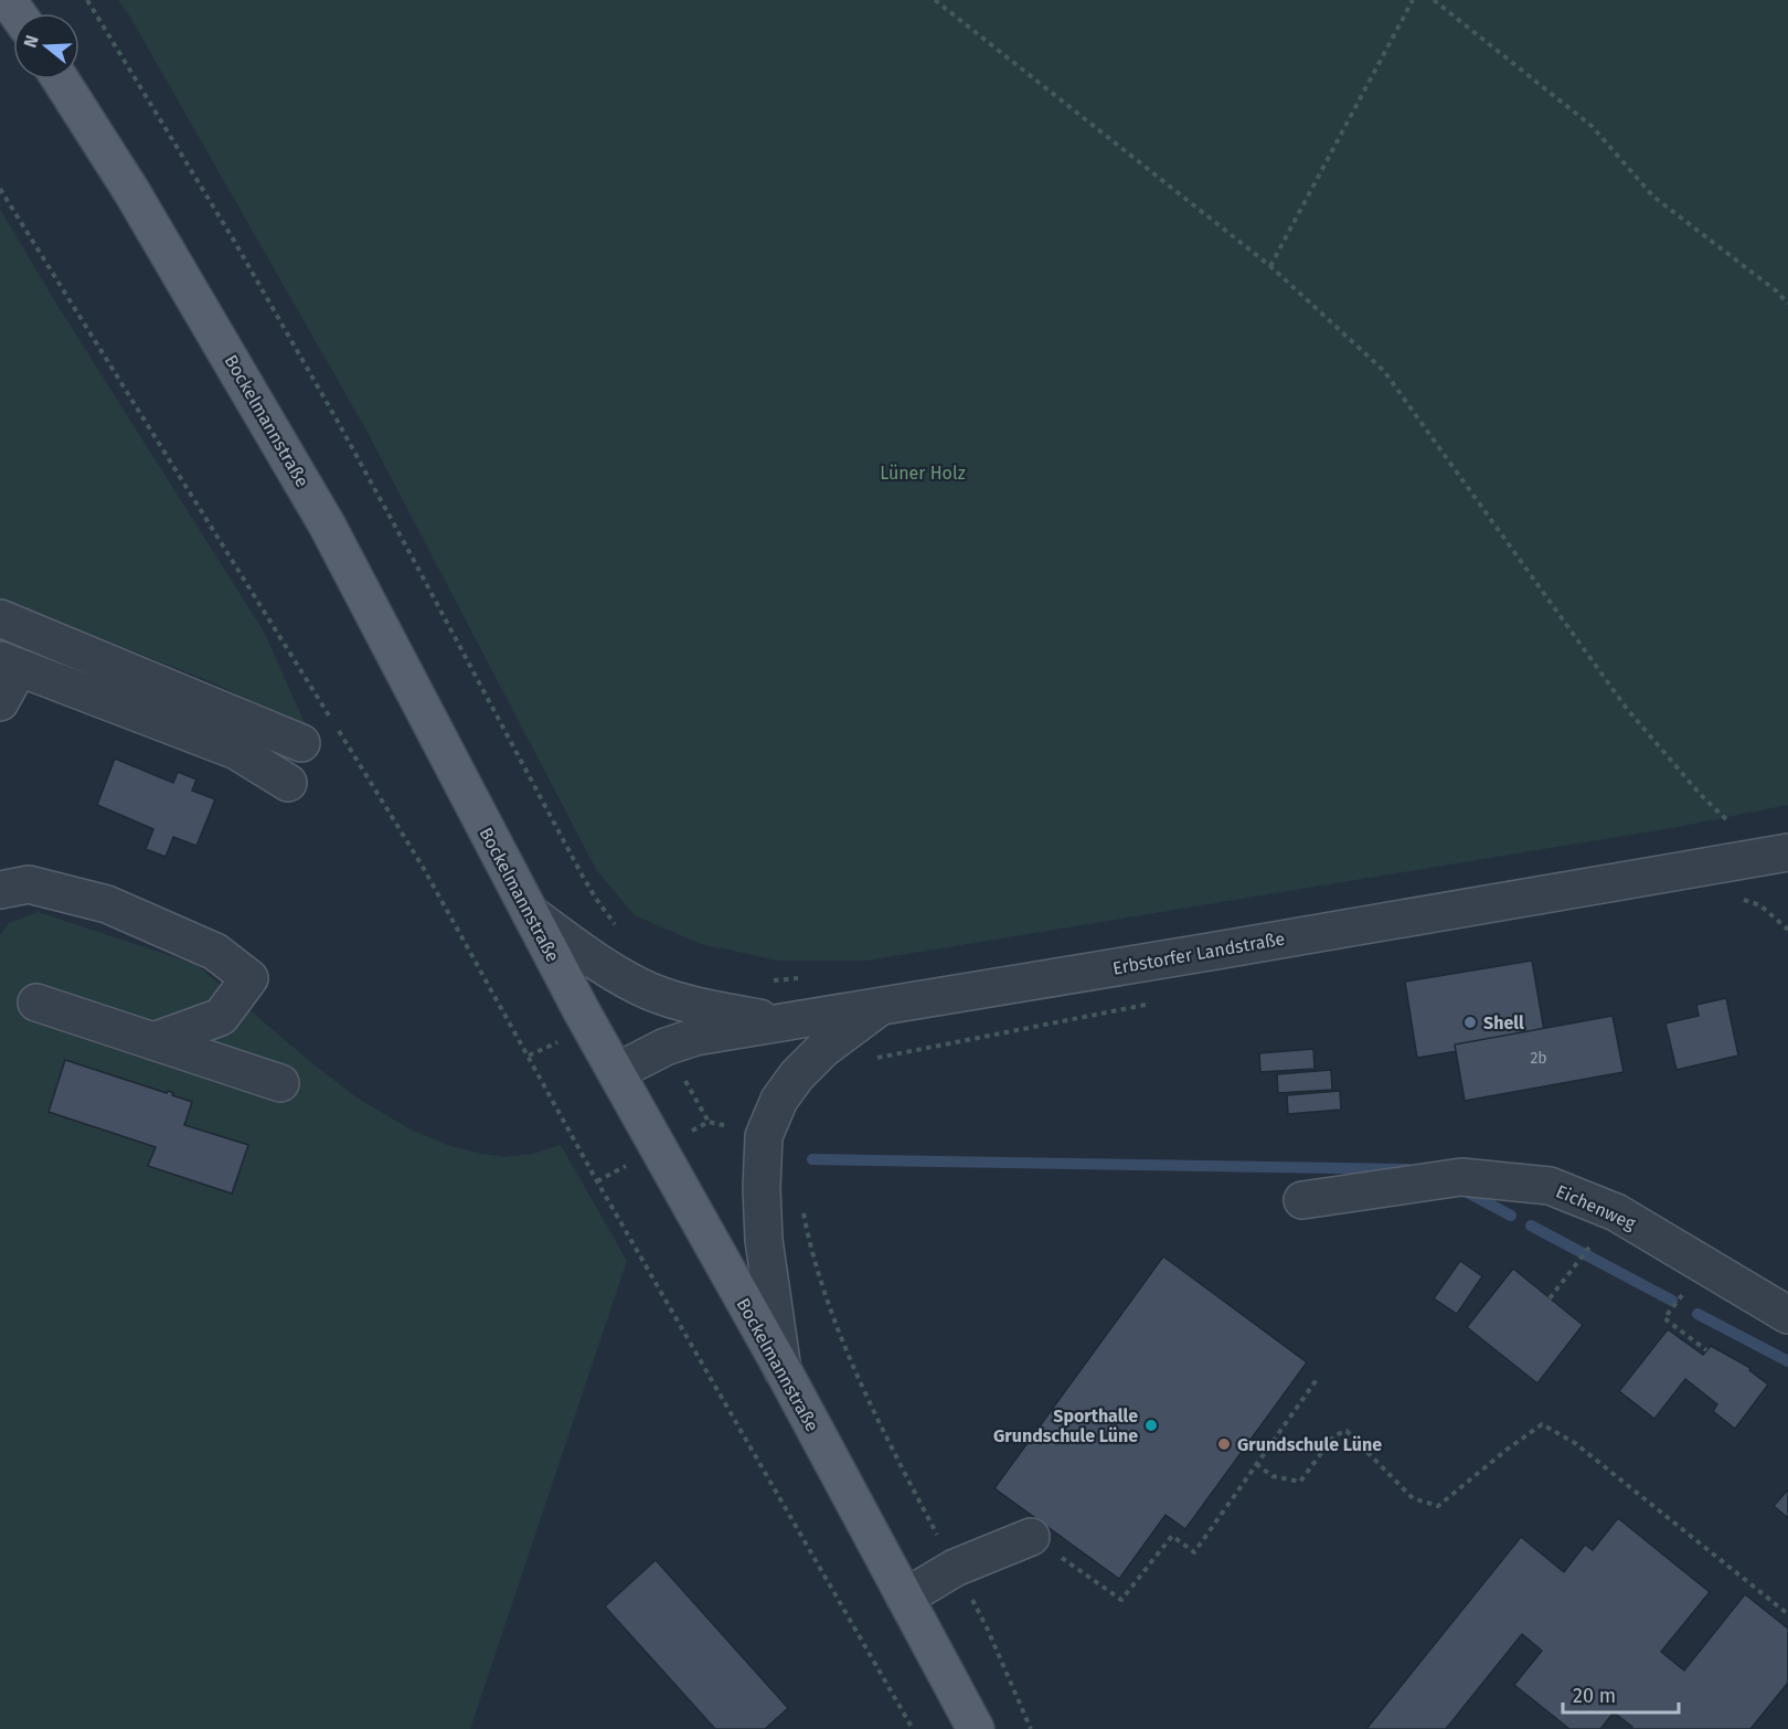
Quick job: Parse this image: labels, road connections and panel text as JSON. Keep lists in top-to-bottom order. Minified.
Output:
{"streets":{"main road":["Bockelmannstraße"],"street":["Erbstorfer Landstraße","Eichenweg"]},"crossings":[["Bockelmannstraße","Erbstorfer Landstraße"]],"parks":["Lüner Holz"],"places":["Shell","Sporthalle Grundschule Lüne","Grundschule Lüne"],"house_numbers":["2b"],"scale_bar":"20 m","north":"left"}
